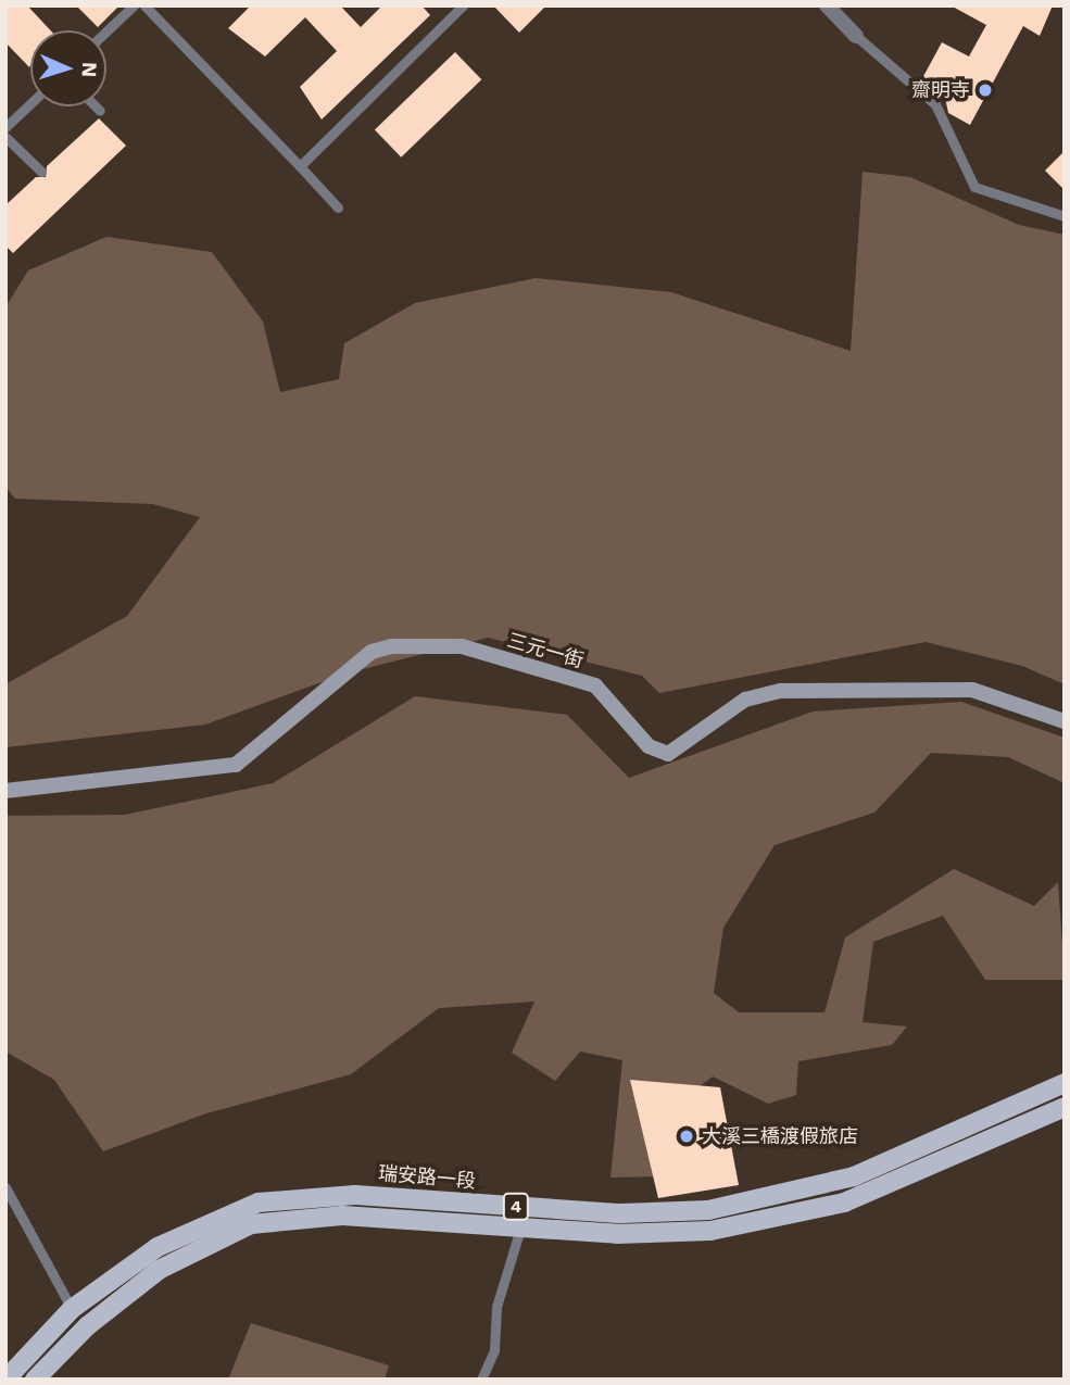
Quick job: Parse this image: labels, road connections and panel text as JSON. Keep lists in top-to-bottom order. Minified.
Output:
{"streets":{"main road":["瑞安路一段","4"],"street":["三元一街"]},"places":["齋明寺","大溪三橋渡假旅店"],"north":"right"}
